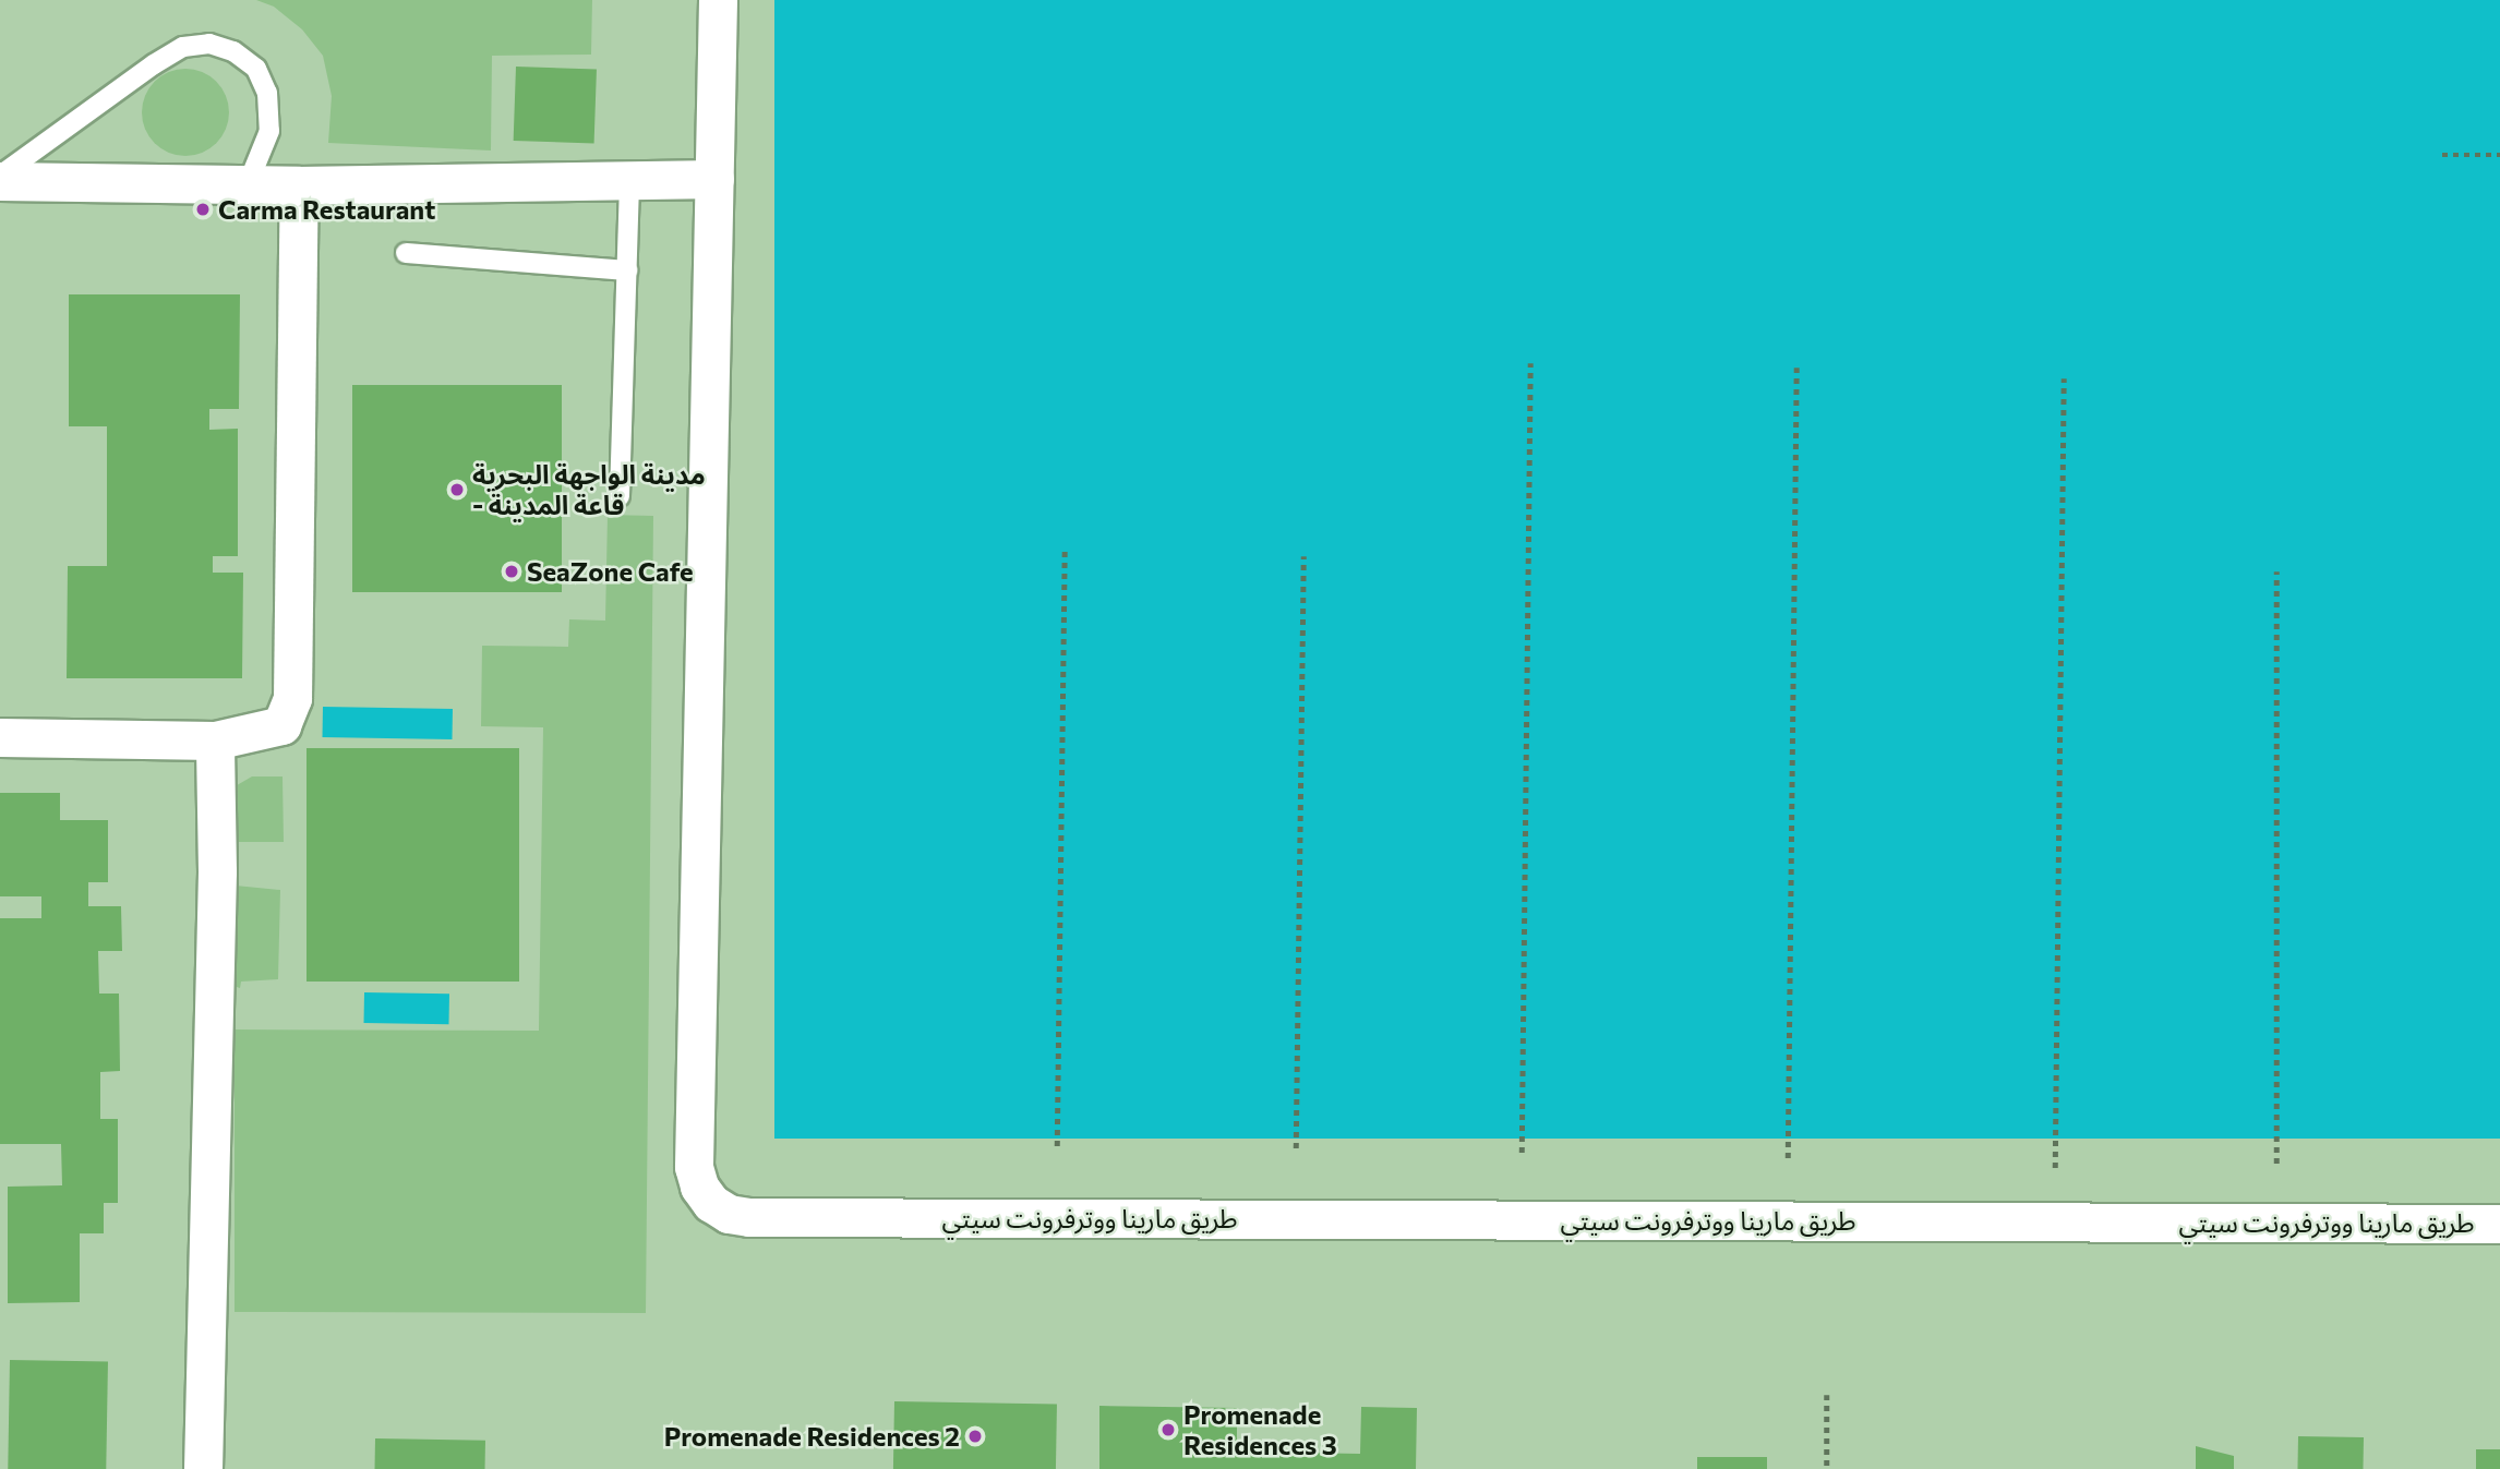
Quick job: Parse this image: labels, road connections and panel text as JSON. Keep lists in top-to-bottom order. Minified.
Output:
{"streets":{"street":["طريق مارينا ووترفرونت سيتي"]},"places":["Carma Restaurant","مدينة الواجهة البحرية - قاعة المدينة","SeaZone Cafe","Promenade Residences 3","Promenade Residences 2"]}
